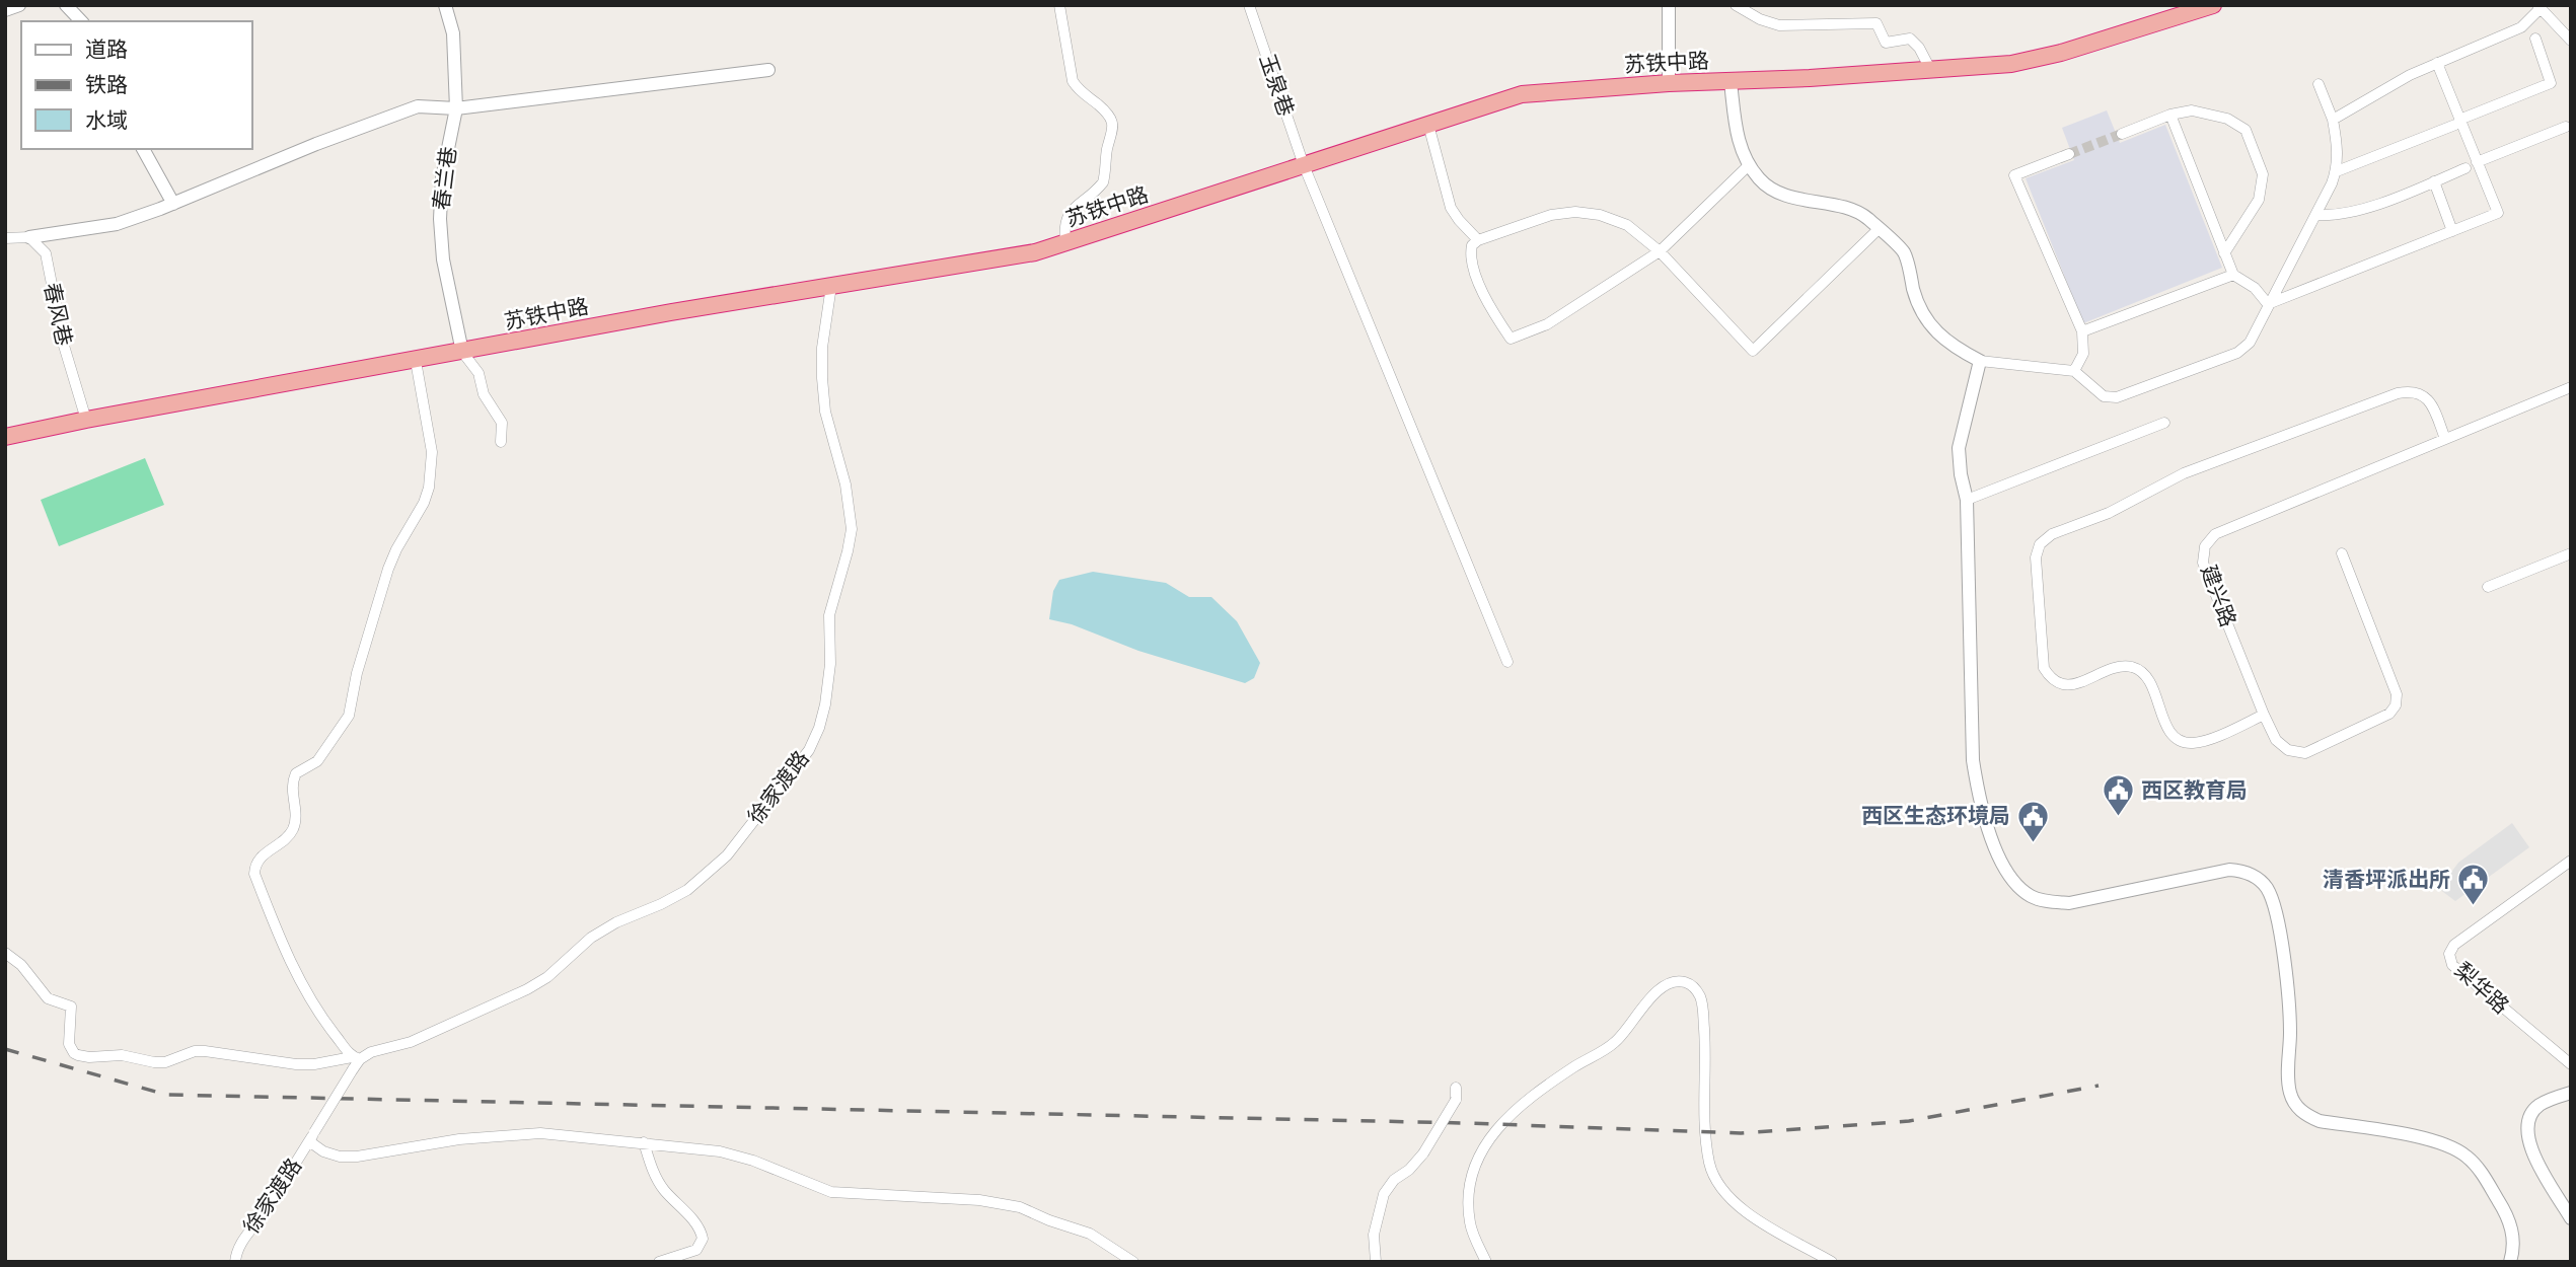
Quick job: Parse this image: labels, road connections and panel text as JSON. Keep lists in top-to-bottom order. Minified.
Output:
{"streets":{"highway":["苏铁中路"],"street":["玉泉巷","春兰巷","春风巷","建兴路","徐家渡路","梨华路"]},"crossings":[["苏铁中路","玉泉巷"],["苏铁中路","春兰巷"],["苏铁中路","春风巷"],["苏铁中路","徐家渡路"]],"places":{"public building":["西区教育局","西区生态环境局","清香坪派出所"]},"legend":["道路","铁路","水域"]}
